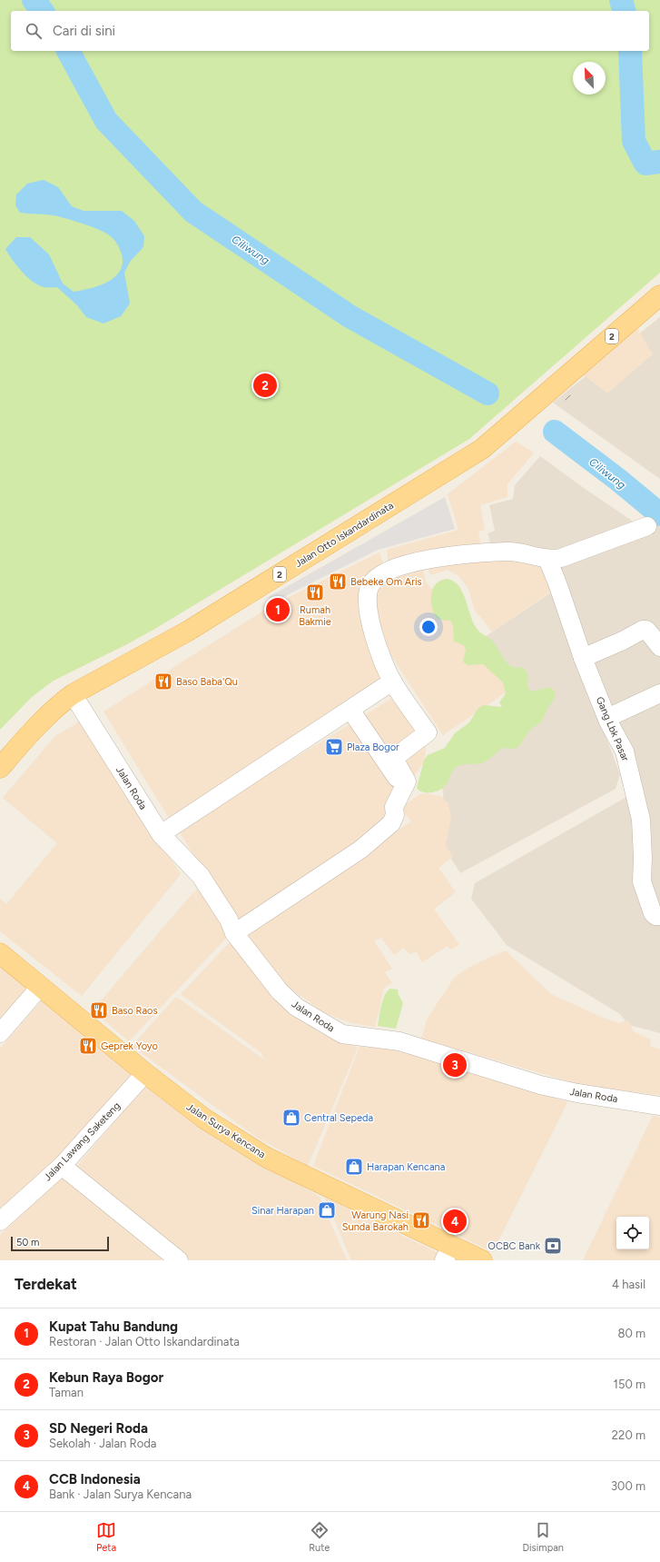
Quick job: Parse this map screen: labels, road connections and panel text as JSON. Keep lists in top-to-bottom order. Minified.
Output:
{"streets":{"main road":["2","Jalan Otto Iskandardinata","Jalan Surya Kencana"],"street":["Gang Lbk Pasar","Jalan Roda","Jalan Lawang Saketeng"]},"crossings":[["Jalan Otto Iskandardinata","Jalan Roda"],["Jalan Surya Kencana","Jalan Lawang Saketeng"]],"water":["Ciliwung"],"places":{"restaurant":["Bebeke Om Aris","Rumah Bakmie","Baso Baba'Qu","Baso Raos","Geprek Yoyo","Warung Nasi Sunda Barokah"],"supermarket":["Plaza Bogor"],"shop":["Central Sepeda","Harapan Kencana","Sinar Harapan"],"bank":["OCBC Bank"]},"scale_bar":"50 m","north":"top left","page":{"search":"Cari di sini","pins":["2","1","3","4"],"scale":"50 m","heading":["Terdekat","4 hasil"],"list":[{"mark":"1","name":"Kupat Tahu Bandung","note":"Restoran · Jalan Otto Iskandardinata","value":"80 m"},{"mark":"2","name":"Kebun Raya Bogor","note":"Taman","value":"150 m"},{"mark":"3","name":"SD Negeri Roda","note":"Sekolah · Jalan Roda","value":"220 m"},{"mark":"4","name":"CCB Indonesia","note":"Bank · Jalan Surya Kencana","value":"300 m"}],"nav":["Peta","Rute","Disimpan"]}}
